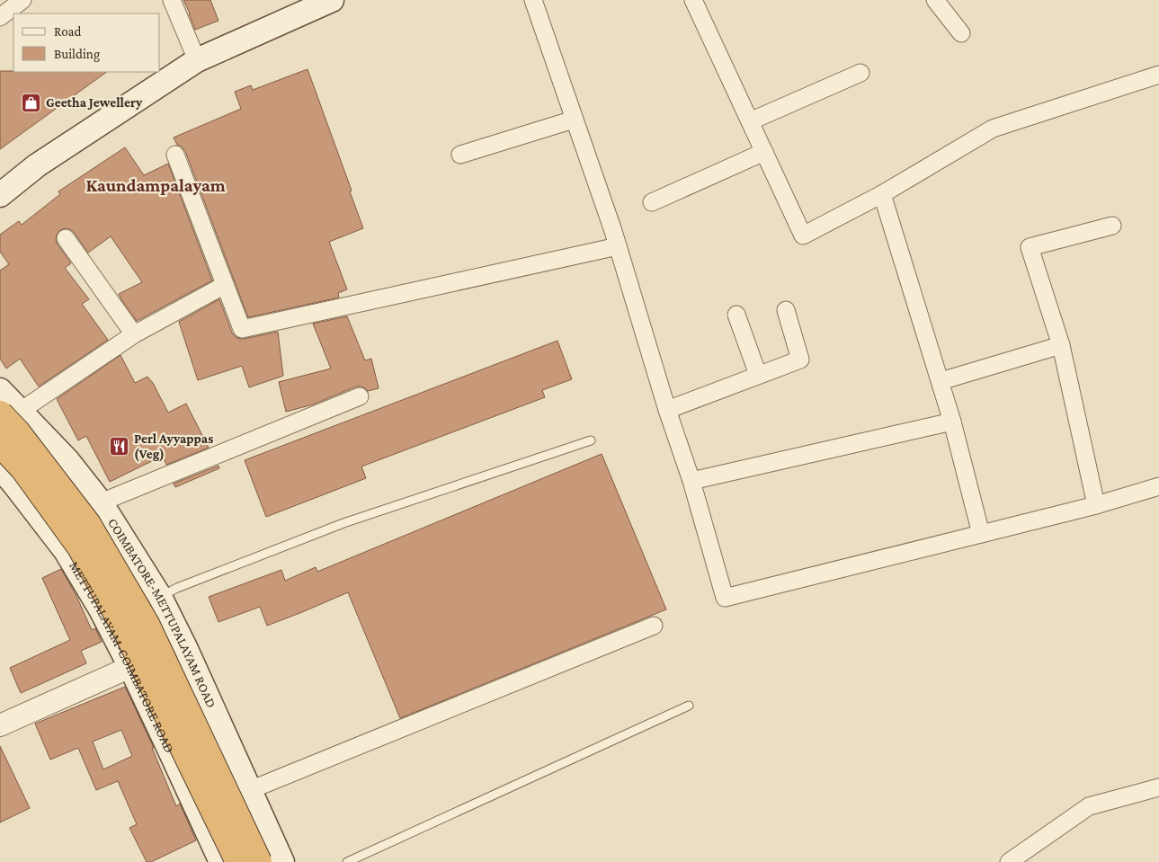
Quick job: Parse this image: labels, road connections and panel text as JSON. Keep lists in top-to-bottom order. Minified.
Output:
{"streets":{"main road":["COIMBATORE-METTUPALAYAM ROAD","METTUPALAYAM-COIMBATORE ROAD"]},"districts":["Kaundampalayam"],"places":{"shop":["Geetha Jewellery"],"restaurant":["Perl Ayyappas (Veg)"]},"legend":["Road","Building"]}
